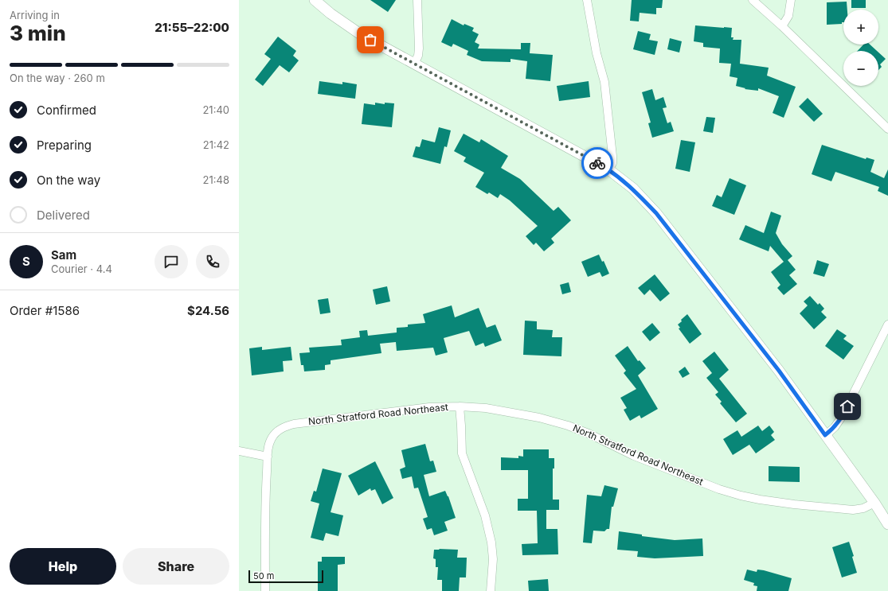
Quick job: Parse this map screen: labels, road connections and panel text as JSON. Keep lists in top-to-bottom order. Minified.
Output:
{"streets":{"street":["North Stratford Road Northeast"]},"scale_bar":"50 m","page":{"heading":["3 min","Arriving in","21:55–22:00"],"panel":["Sam","Courier · 4.4","Order #1586","$24.56"],"map_buttons":["+","−"],"bar":"On the way · 260 m","list":[["Confirmed","21:40"],["Preparing","21:42"],["On the way","21:48"],"Delivered"],"round":"S","buttons":["Help","Share"],"scale":"50 m"}}
